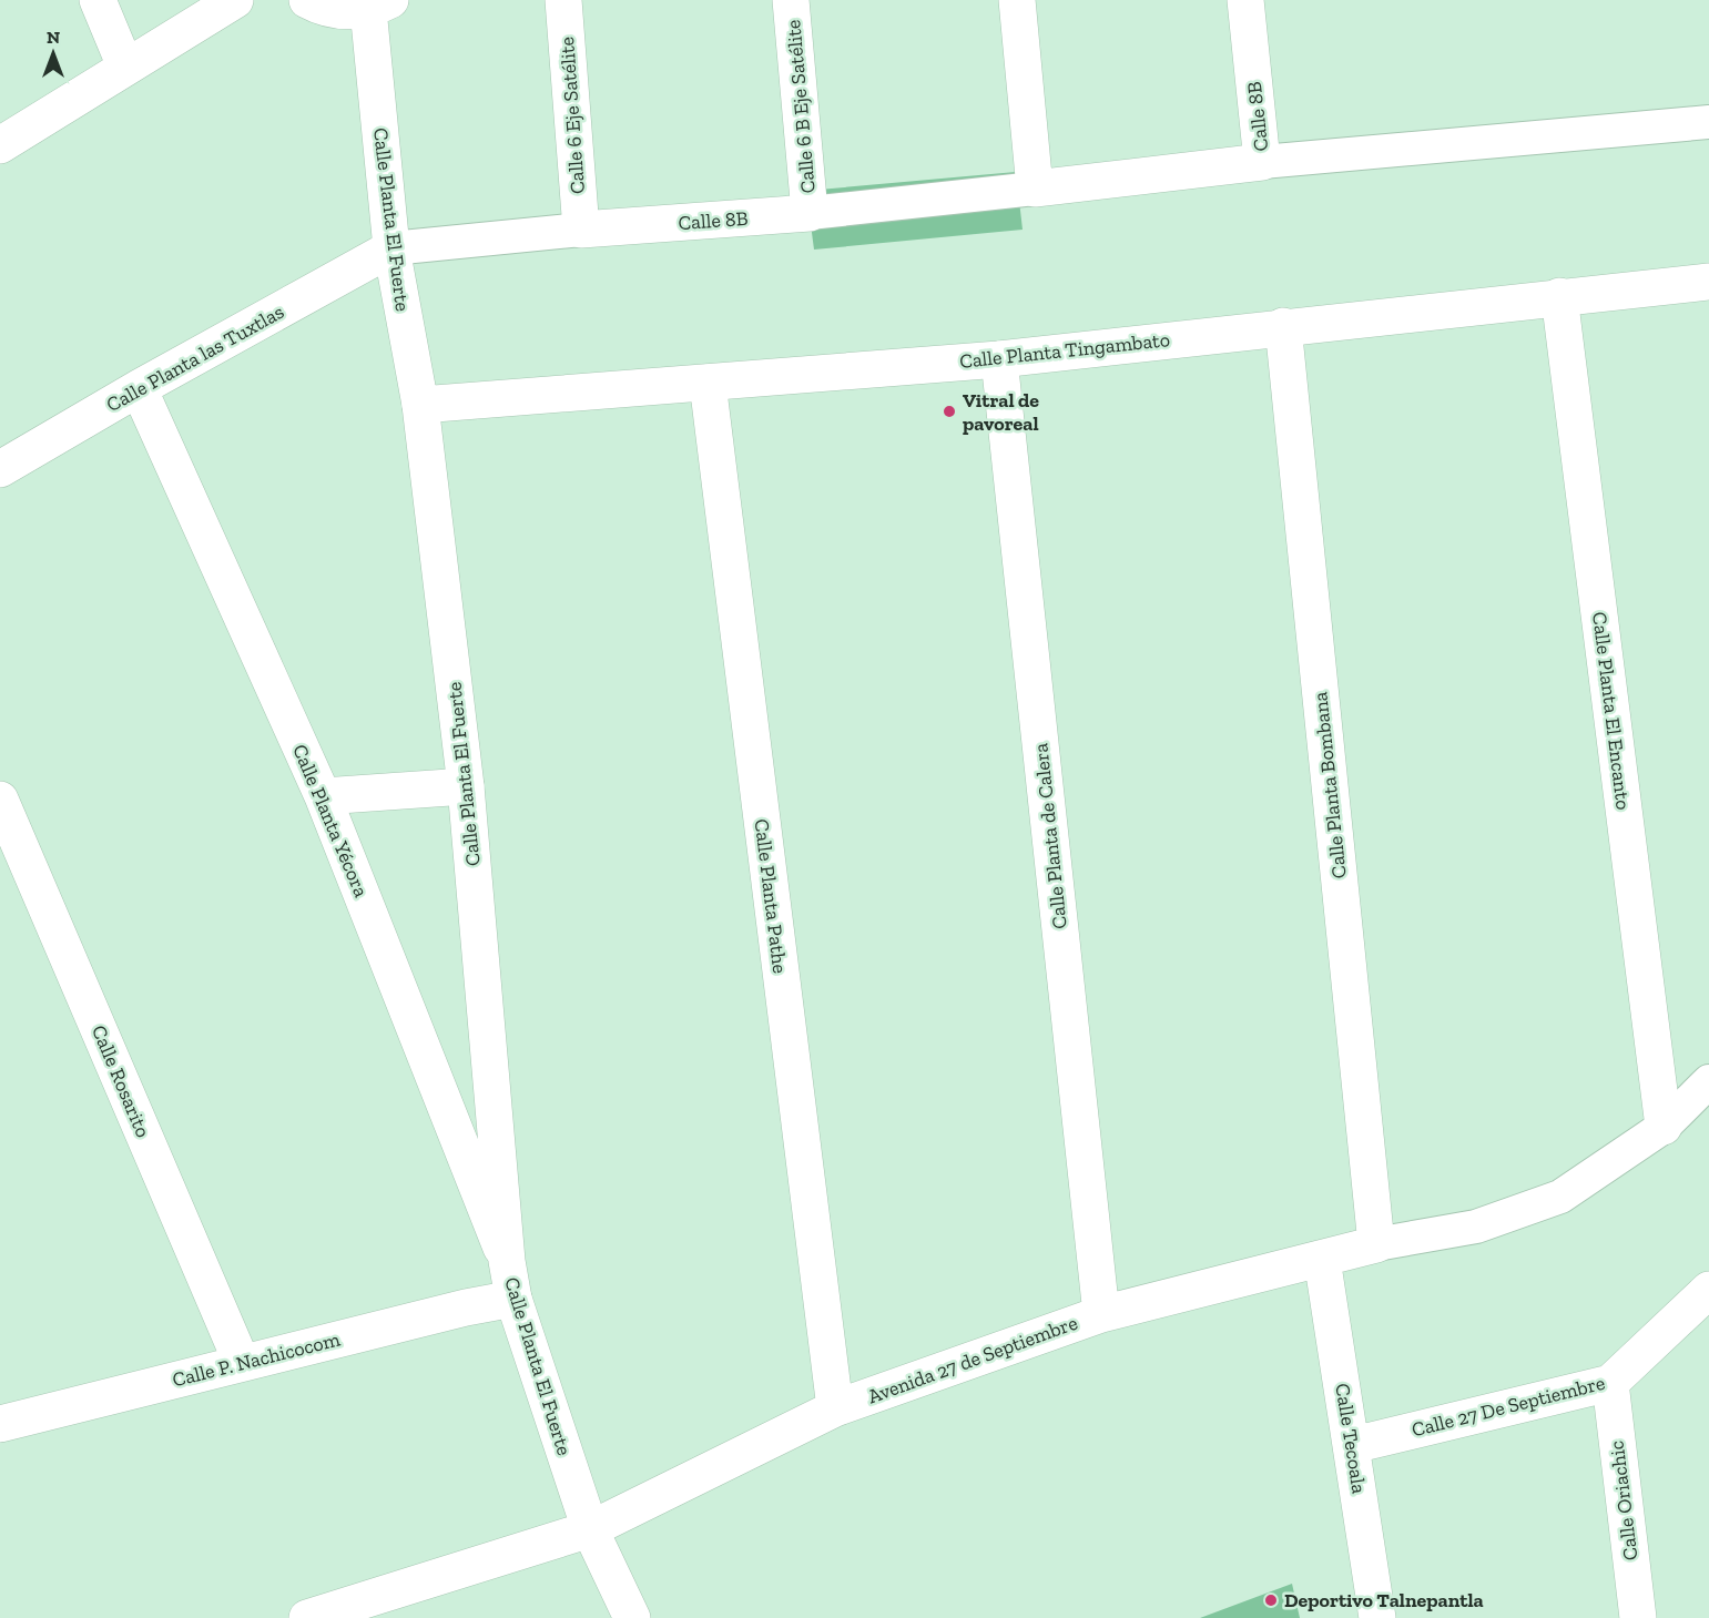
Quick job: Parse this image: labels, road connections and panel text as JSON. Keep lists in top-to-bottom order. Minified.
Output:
{"streets":{"street":["Calle 6 B Eje Satélite","Calle 6 Eje Satélite","Calle 8B","Calle Planta El Fuerte","Calle Planta Tingambato","Calle Planta las Tuxtlas","Calle Planta El Encanto","Calle Planta Bombana","Calle Planta Yécora","Calle Planta de Calera","Calle Planta Pathe","Calle Rosarito","Calle P. Nachicocom","Avenida 27 de Septiembre","Calle 27 De Septiembre","Calle Tecoala","Calle Oriachic"]},"crossings":[["Calle 6 B Eje Satélite","Calle 8B"],["Calle 6 Eje Satélite","Calle 8B"],["Calle 8B","Calle Planta El Fuerte"],["Calle 8B","Calle Planta las Tuxtlas"],["Calle Planta El Fuerte","Calle Planta Tingambato"],["Calle Planta El Fuerte","Calle Planta las Tuxtlas"],["Calle Planta El Fuerte","Calle Planta Yécora"],["Calle Planta El Fuerte","Calle P. Nachicocom"],["Calle Planta El Fuerte","Avenida 27 de Septiembre"],["Calle Planta Tingambato","Calle Planta El Encanto"],["Calle Planta Tingambato","Calle Planta Bombana"],["Calle Planta Tingambato","Calle Planta de Calera"],["Calle Planta Tingambato","Calle Planta Pathe"],["Calle Planta las Tuxtlas","Calle Planta Yécora"],["Calle Planta Bombana","Avenida 27 de Septiembre"],["Calle Planta de Calera","Avenida 27 de Septiembre"],["Calle Planta Pathe","Avenida 27 de Septiembre"],["Calle Rosarito","Calle P. Nachicocom"],["Avenida 27 de Septiembre","Calle Tecoala"],["Calle 27 De Septiembre","Calle Tecoala"],["Calle 27 De Septiembre","Calle Oriachic"]],"places":["Vitral de pavoreal","Deportivo Talnepantla"],"north":"top"}
